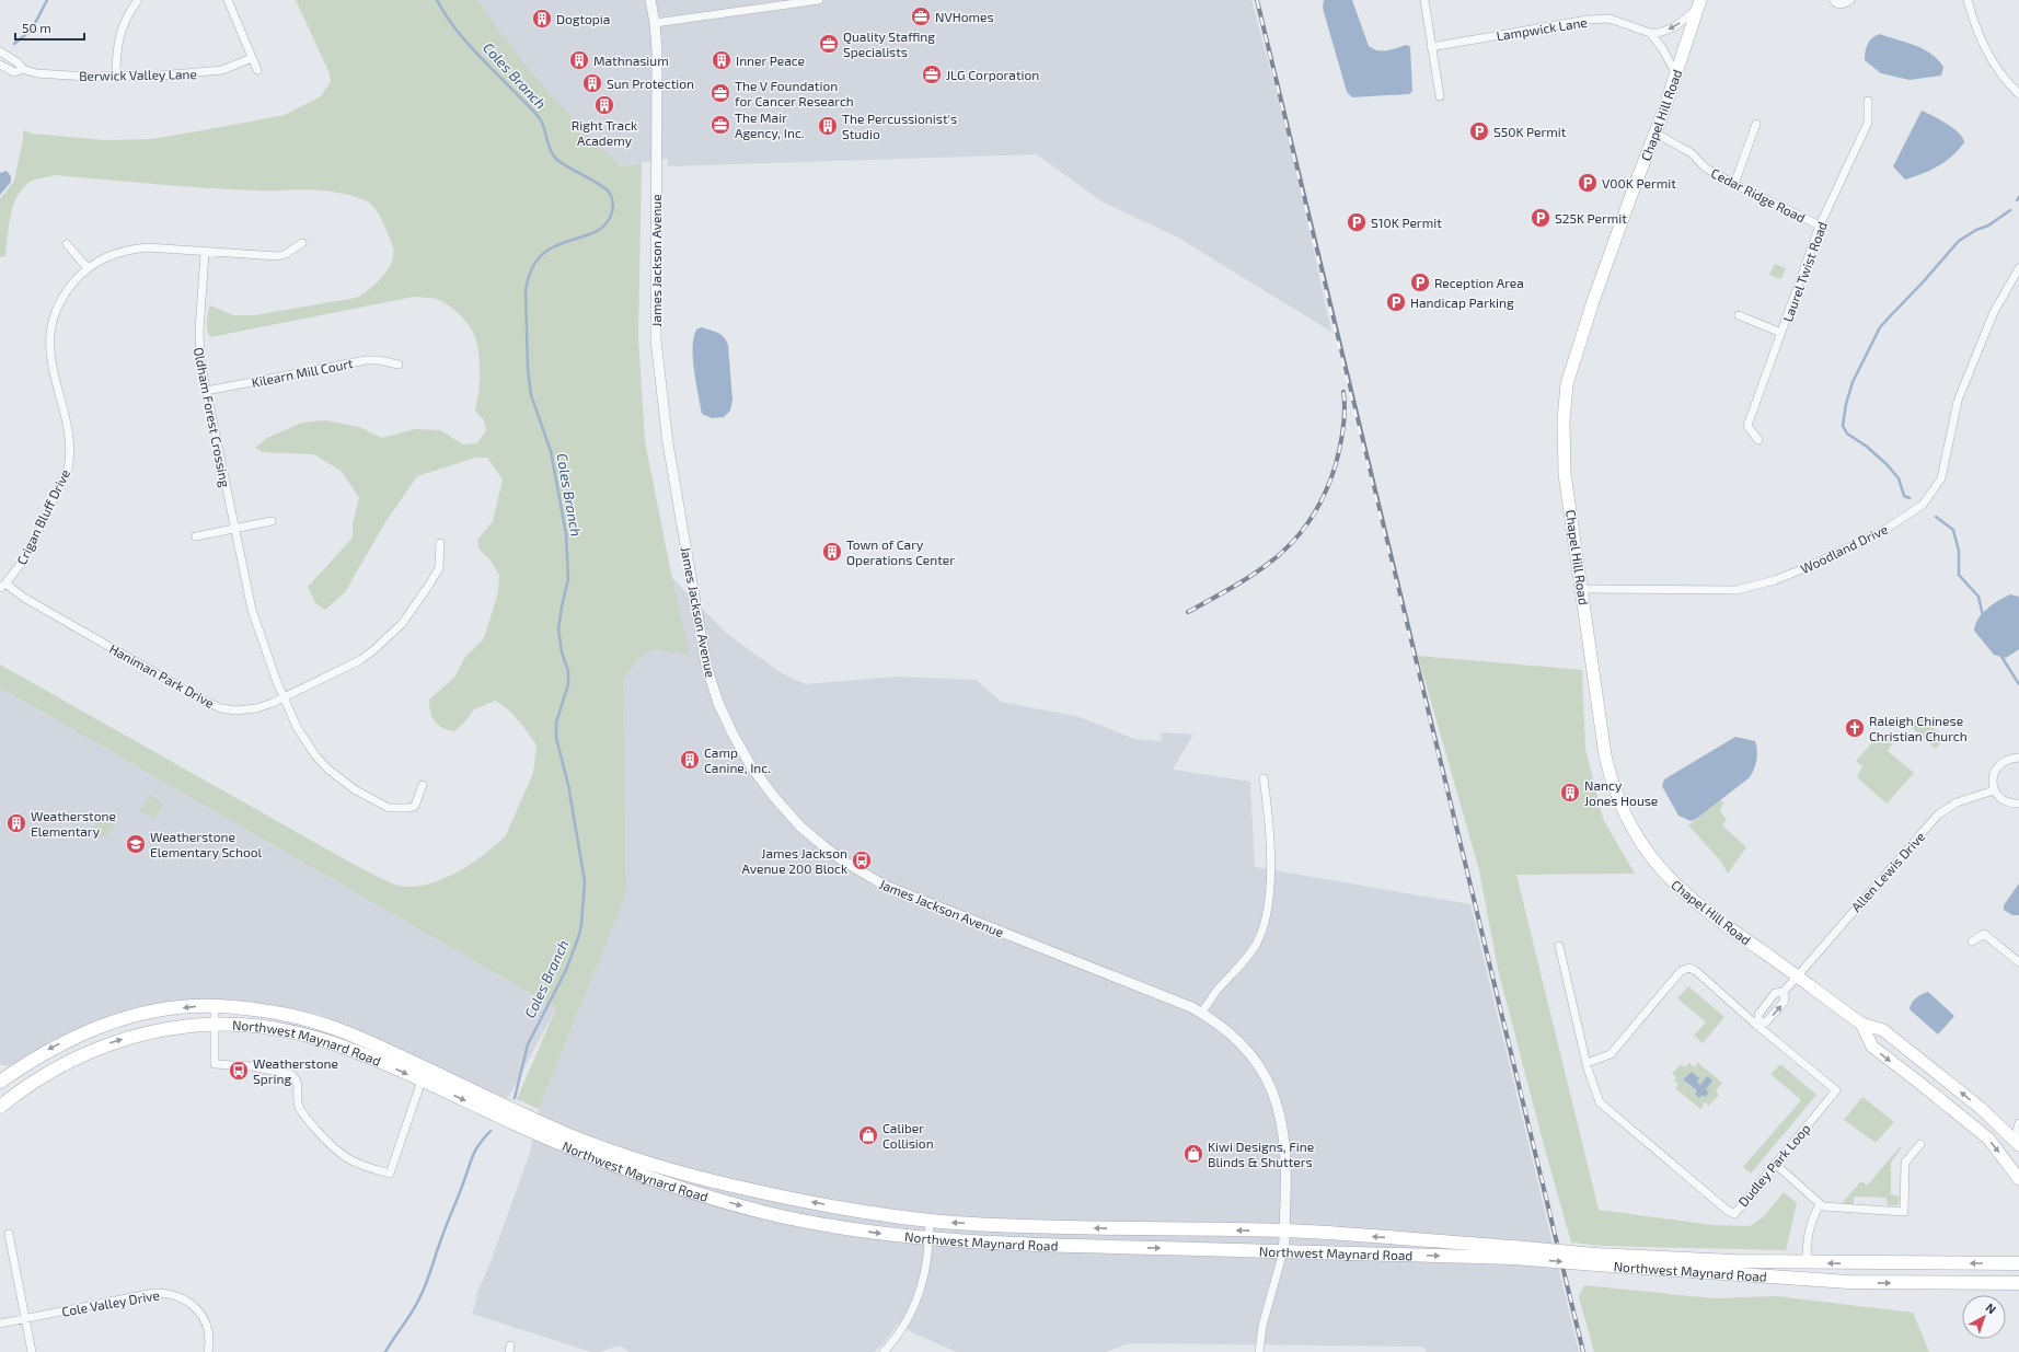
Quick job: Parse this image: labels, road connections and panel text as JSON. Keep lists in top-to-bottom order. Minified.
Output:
{"streets":{"main road":["Chapel Hill Road","Northwest Maynard Road"],"street":["Lampwick Lane","Berwick Valley Lane","Cedar Ridge Road","James Jackson Avenue","Laurel Twist Road","Kilearn Mill Court","Oldham Forest Crossing","Crigan Bluff Drive","Woodland Drive","Haniman Park Drive","Allen Lewis Drive","Dudley Park Loop","Cole Valley Drive"]},"crossings":[["Chapel Hill Road","Cedar Ridge Road"],["Chapel Hill Road","Woodland Drive"],["Chapel Hill Road","Allen Lewis Drive"],["Cedar Ridge Road","Laurel Twist Road"],["James Jackson Avenue","Northwest Maynard Road"],["Kilearn Mill Court","Oldham Forest Crossing"],["Oldham Forest Crossing","Crigan Bluff Drive"],["Oldham Forest Crossing","Haniman Park Drive"],["Crigan Bluff Drive","Haniman Park Drive"]],"water":["Coles Branch"],"places":{"office":["NVHomes","Quality Staffing Specialists","JLG Corporation","The V Foundation for Cancer Research","The Mair Agency, Inc."],"building":["Dogtopia","Mathnasium","Inner Peace","Sun Protection","Right Track Academy","The Percussionist's Studio","Town of Cary Operations Center","Camp Canine, Inc.","Nancy Jones House","Weatherstone Elementary"],"parking":["S50K Permit","V00K Permit","S25K Permit","S10K Permit","Reception Area","Handicap Parking"],"church":["Raleigh Chinese Christian Church"],"school or university":["Weatherstone Elementary School"],"bus stop":["James Jackson Avenue 200 Block","Weatherstone Spring"],"shop":["Caliber Collision","Kiwi Designs, Fine Blinds & Shutters"]},"scale_bar":"50 m","north":"top right"}
